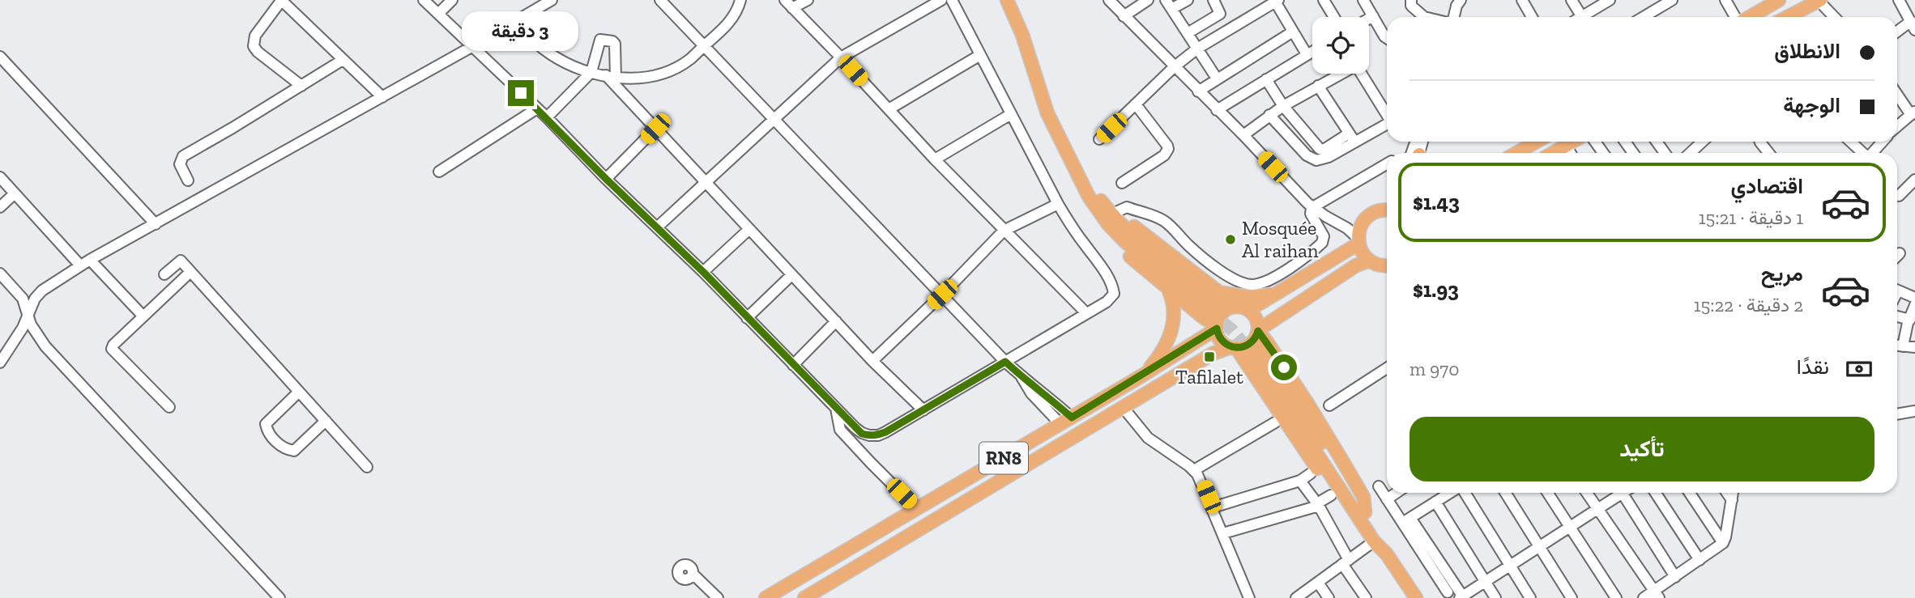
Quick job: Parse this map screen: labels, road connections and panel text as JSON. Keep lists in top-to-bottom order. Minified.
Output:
{"streets":{"main road":["RN8"]},"places":{"other":["Mosquée Al raihan"],"transit":["Tafilalet"]},"page":{"bubble":"3 دقيقة","banner":["الانطلاق","الوجهة"],"list":[{"name":"اقتصادي","note":"1 دقيقة · 15:21","value":"$1.43"},{"name":"مريح","note":"2 دقيقة · 15:22","value":"$1.93"}],"pay":["نقدًا","970 m"],"buttons":"تأكيد"}}
